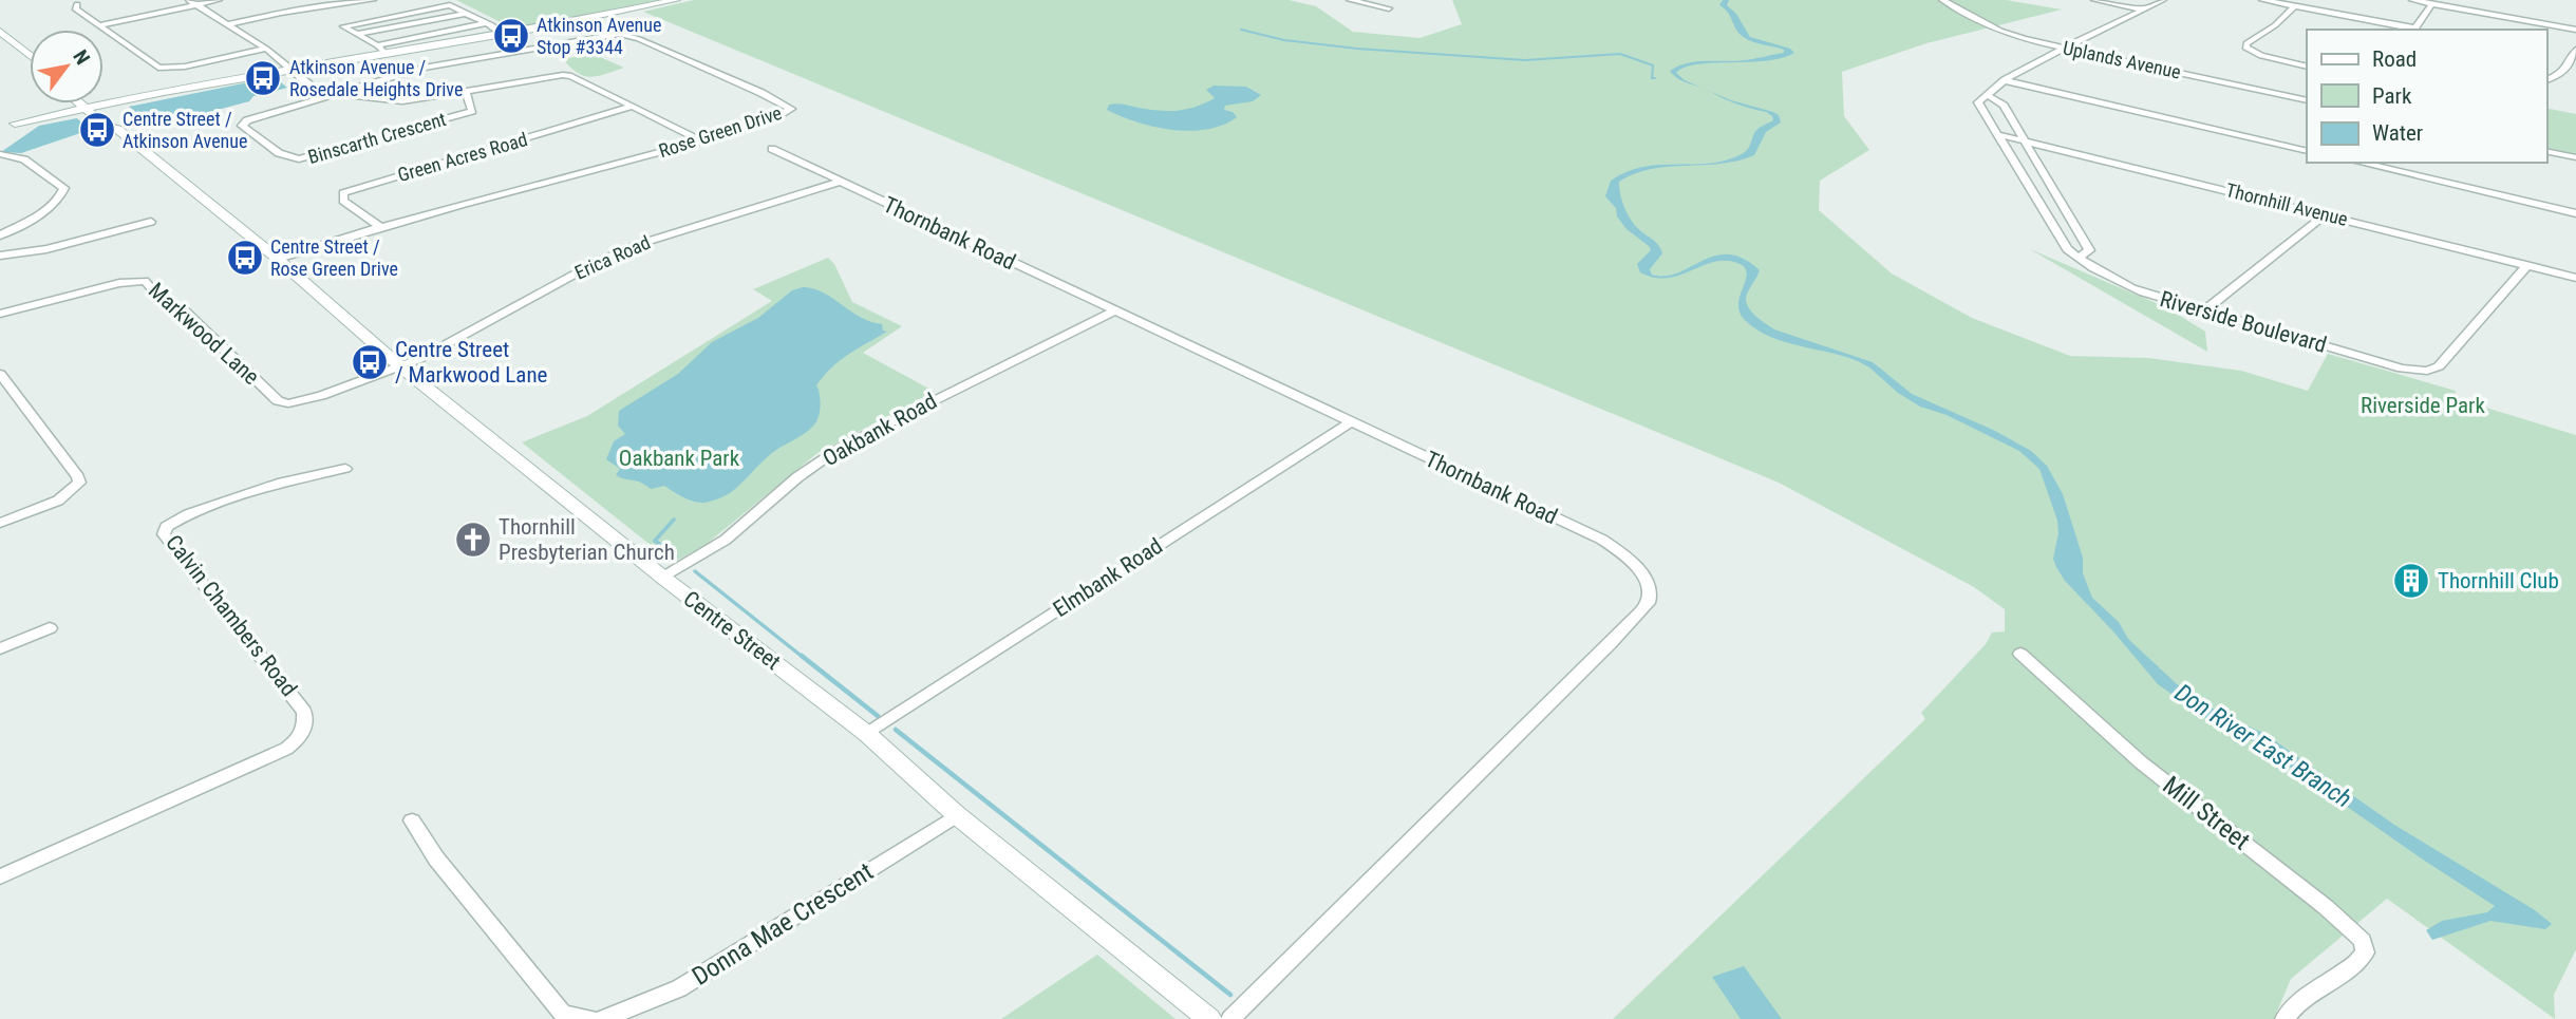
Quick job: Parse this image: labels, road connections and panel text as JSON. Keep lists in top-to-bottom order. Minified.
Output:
{"streets":{"main road":["Centre Street"],"street":["Uplands Avenue","Rose Green Drive","Binscarth Crescent","Green Acres Road","Thornhill Avenue","Thornbank Road","Erica Road","Riverside Boulevard","Markwood Lane","Oakbank Road","Elmbank Road","Calvin Chambers Road","Mill Street","Donna Mae Crescent"]},"crossings":[["Rose Green Drive","Binscarth Crescent"],["Rose Green Drive","Green Acres Road"],["Rose Green Drive","Centre Street"],["Thornhill Avenue","Riverside Boulevard"],["Thornbank Road","Erica Road"],["Thornbank Road","Oakbank Road"],["Thornbank Road","Elmbank Road"],["Erica Road","Markwood Lane"],["Erica Road","Centre Street"],["Markwood Lane","Centre Street"],["Oakbank Road","Centre Street"],["Elmbank Road","Centre Street"],["Centre Street","Donna Mae Crescent"]],"water":["Don River East Branch"],"parks":["Riverside Park","Oakbank Park"],"places":{"bus stop":["Atkinson Avenue Stop #3344","Atkinson Avenue / Rosedale Heights Drive","Centre Street / Atkinson Avenue","Centre Street / Rose Green Drive","Centre Street / Markwood Lane"],"church":["Thornhill Presbyterian Church"],"building":["Thornhill Club"]},"legend":["Road","Park","Water"],"north":"top right"}
